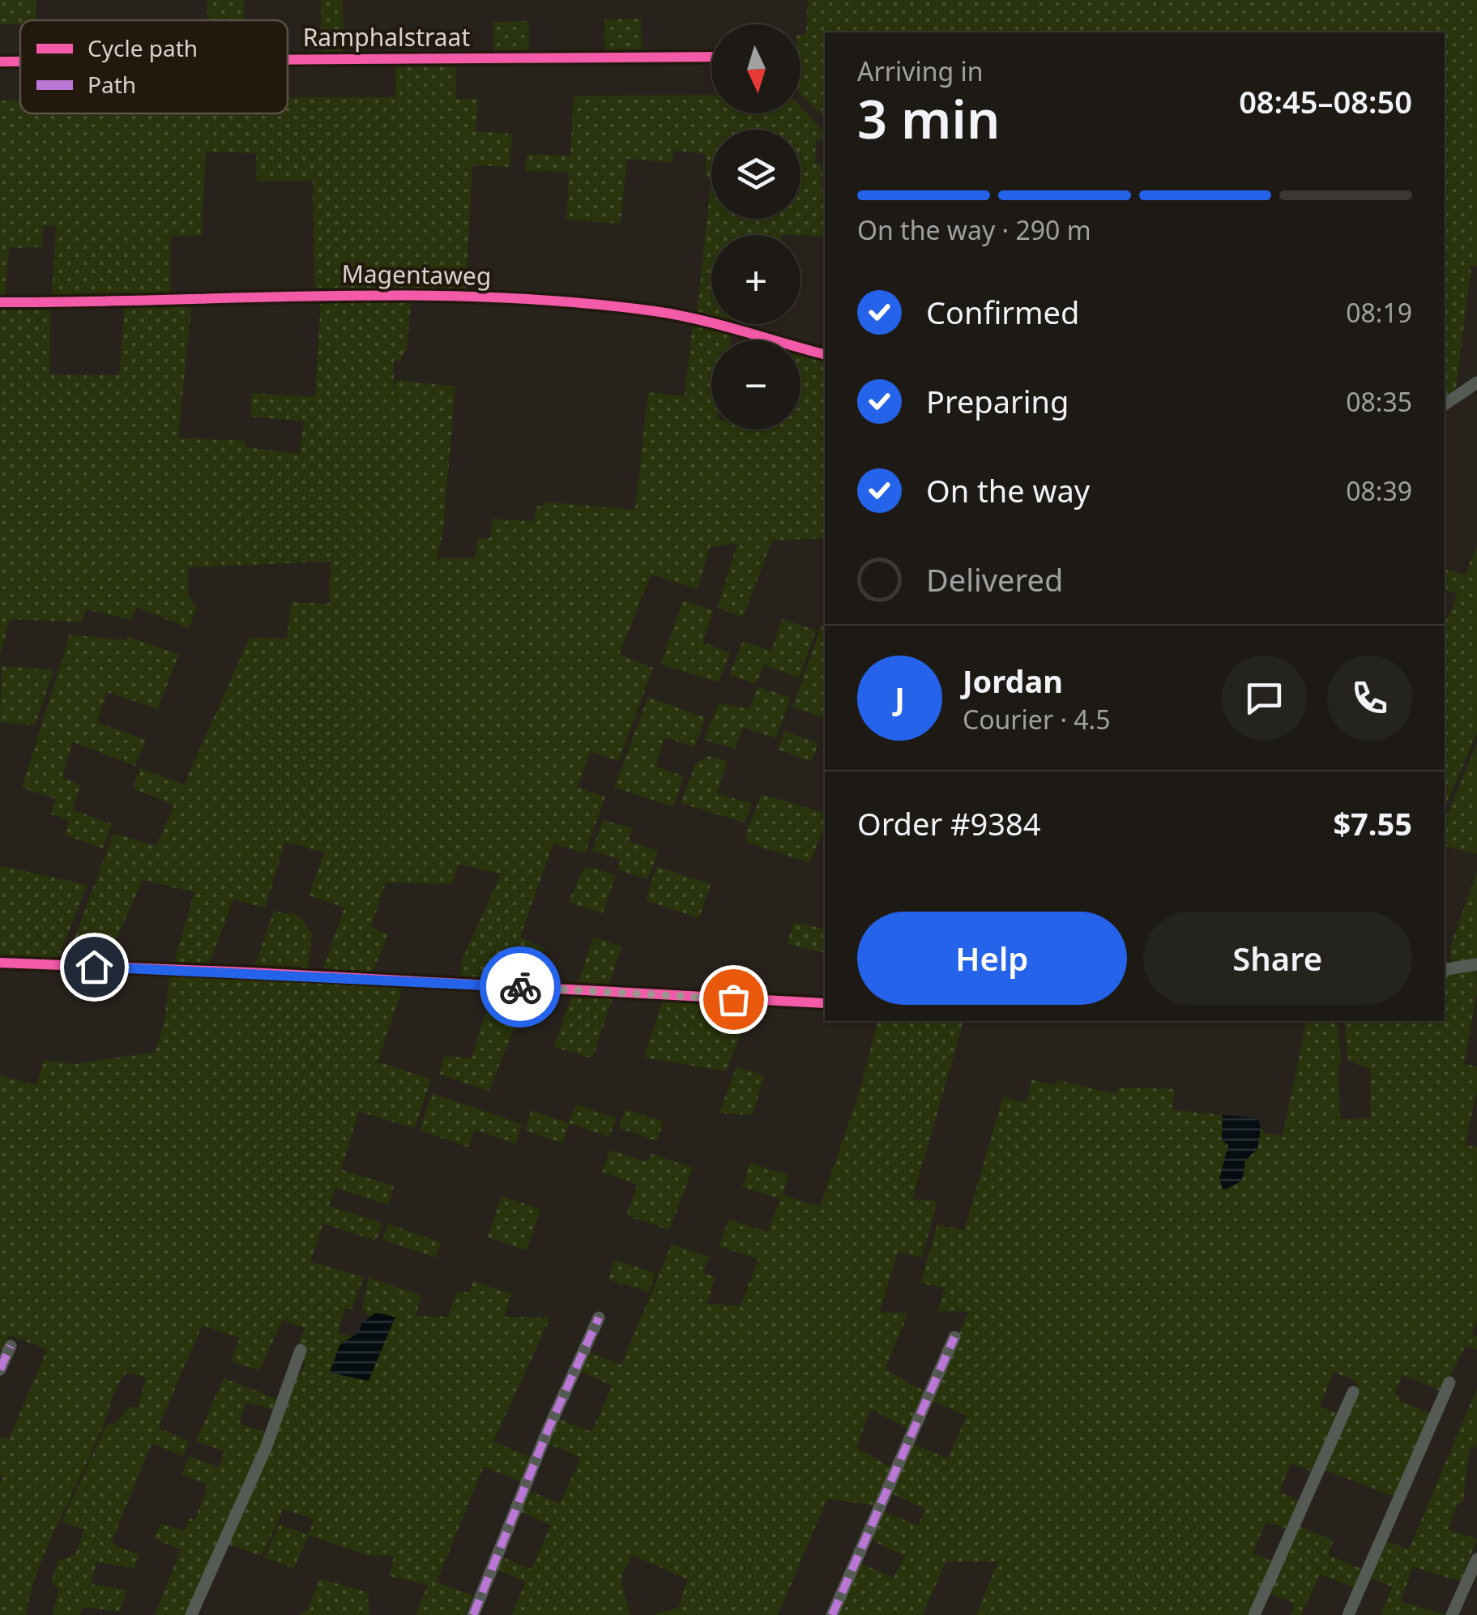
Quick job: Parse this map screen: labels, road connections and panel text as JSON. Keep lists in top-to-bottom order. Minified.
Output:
{"streets":{"street":["Ramphalstraat","Magentaweg"]},"legend":["Cycle path","Path"],"north":"bottom","page":{"map_buttons":["+","−"],"heading":["3 min","Arriving in","08:45–08:50"],"panel":["Jordan","Courier · 4.5","Order #9384","$7.55"],"bar":"On the way · 290 m","list":[["Confirmed","08:19"],["Preparing","08:35"],["On the way","08:39"],"Delivered"],"round":"J","buttons":["Help","Share"]}}
